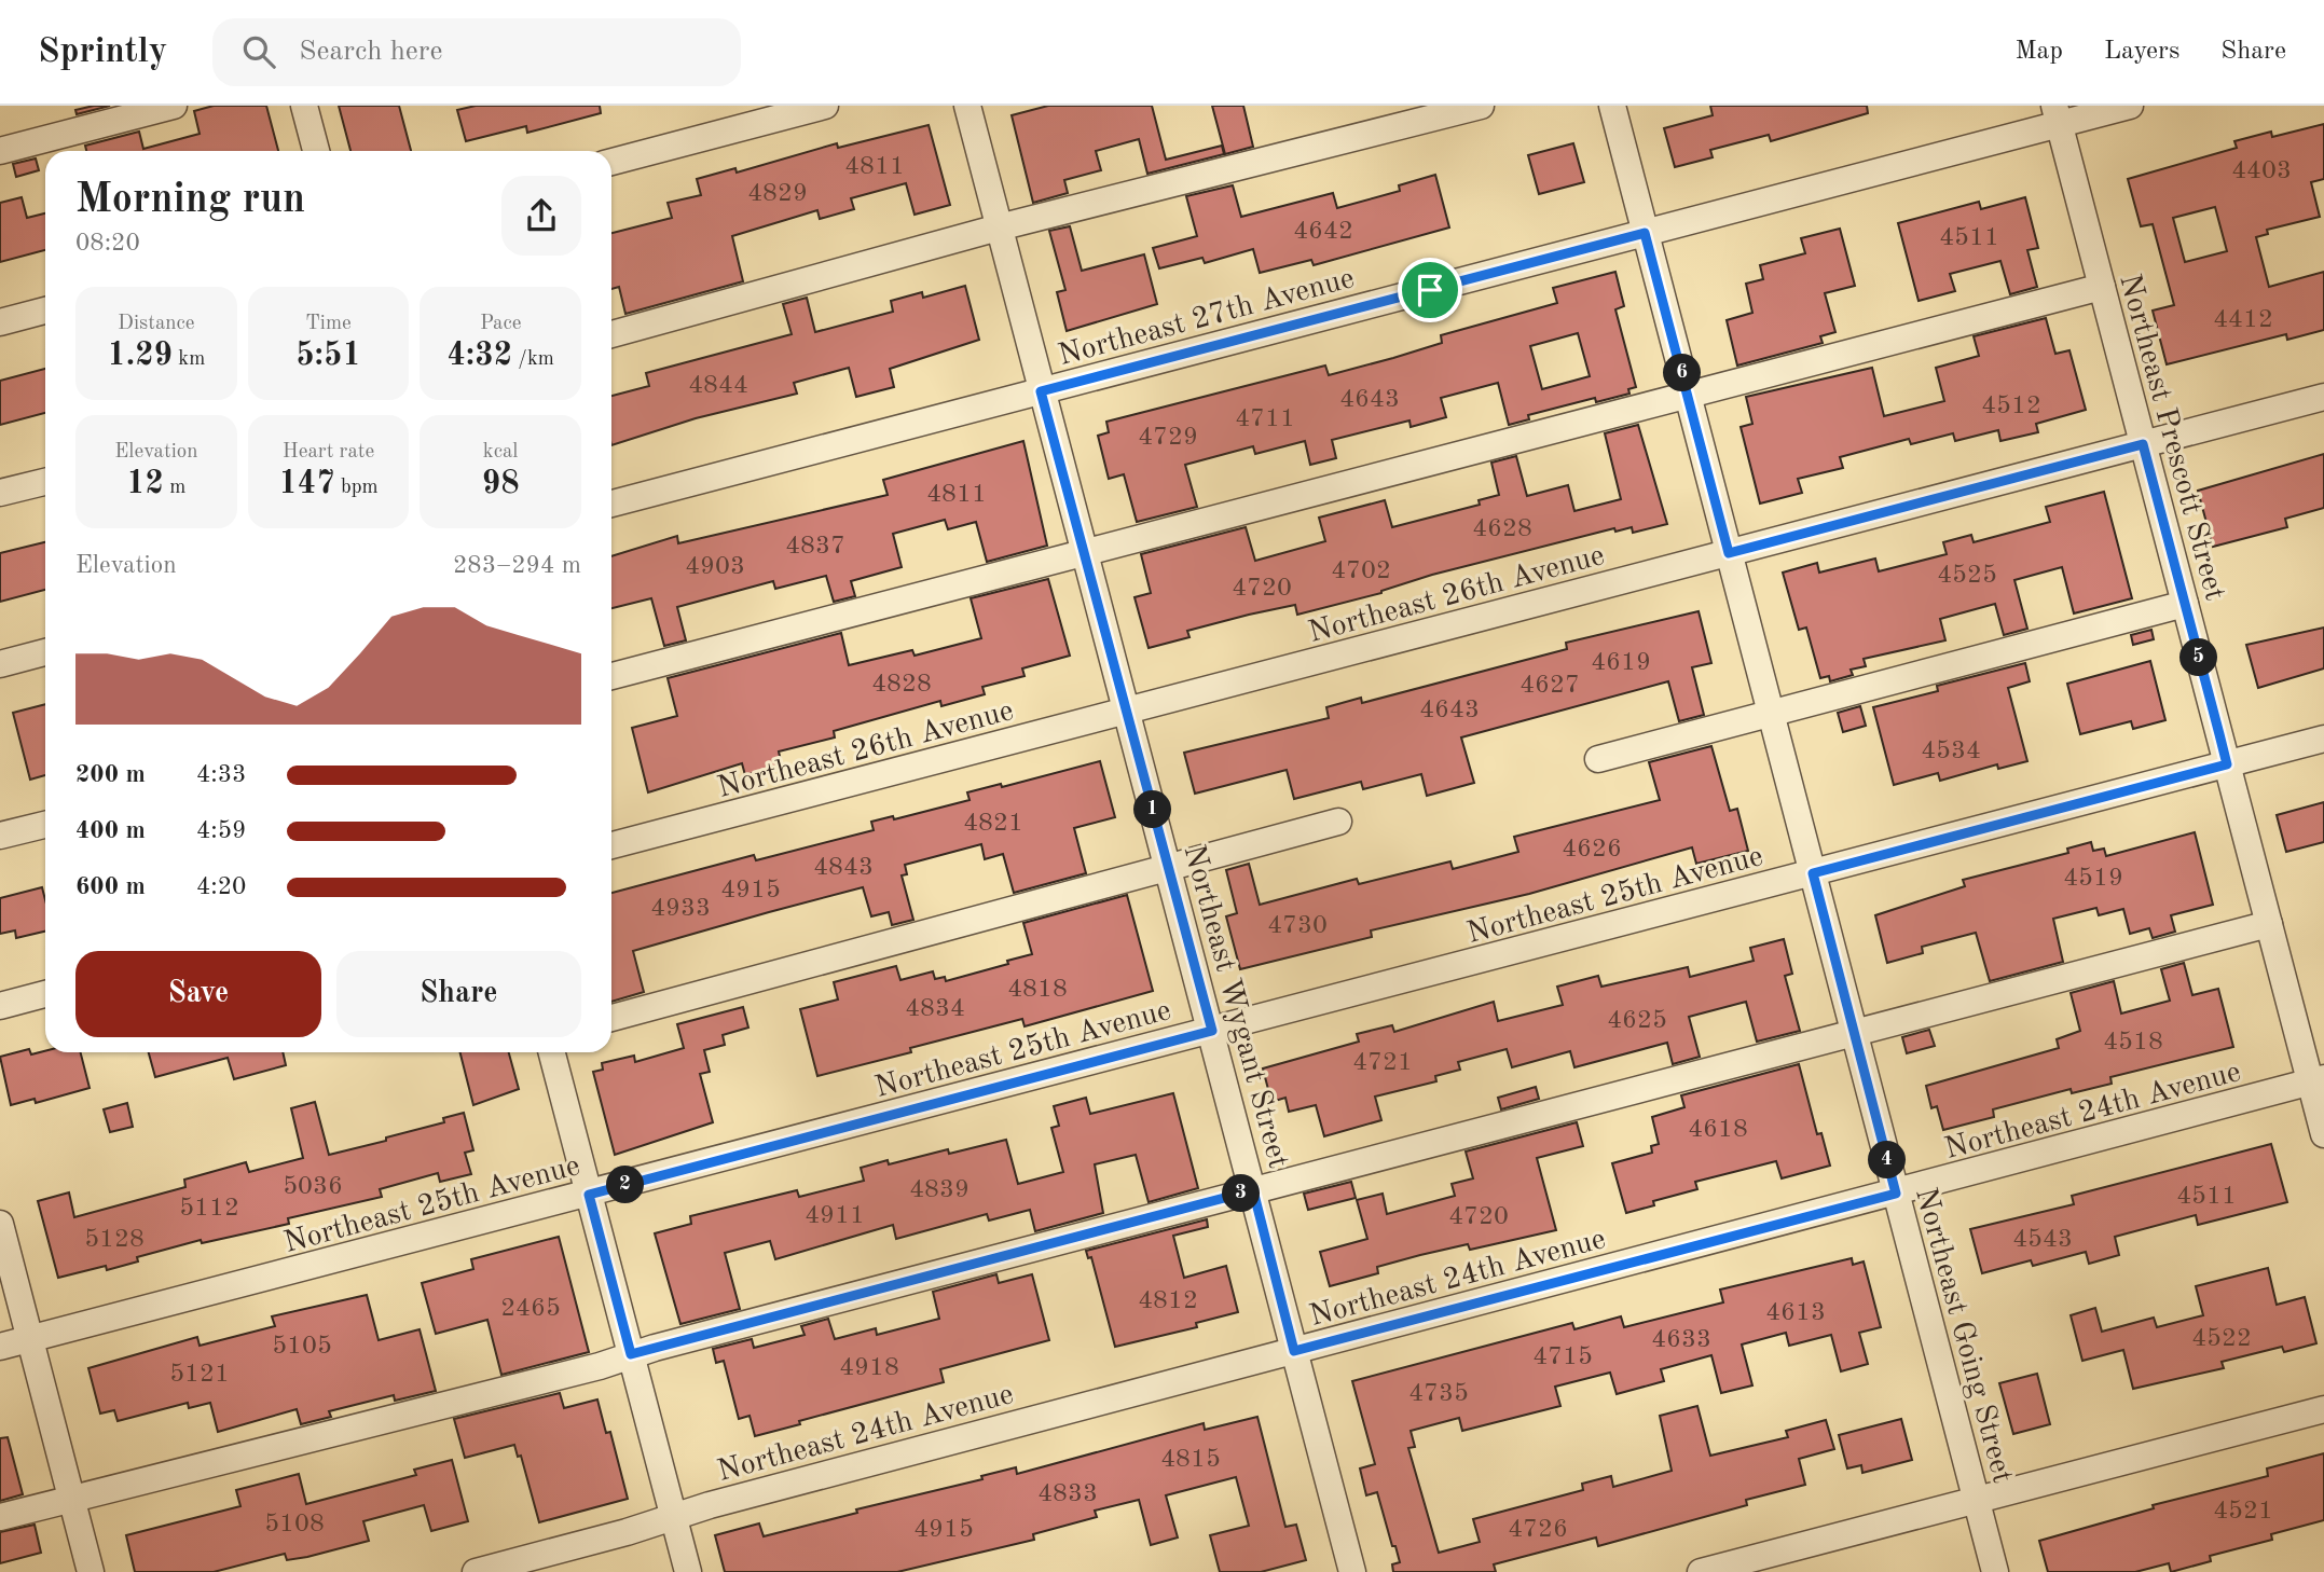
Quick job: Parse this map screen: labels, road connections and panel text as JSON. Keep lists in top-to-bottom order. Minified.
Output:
{"streets":{"street":["Northeast 27th Avenue","Northeast Prescott Street","Northeast 26th Avenue","Northeast 25th Avenue","Northeast Wygant Street","Northeast 24th Avenue","Northeast Going Street"]},"crossings":[["Northeast 27th Avenue","Northeast Prescott Street"],["Northeast 27th Avenue","Northeast Wygant Street"],["Northeast 27th Avenue","Northeast Going Street"],["Northeast Prescott Street","Northeast 26th Avenue"],["Northeast Prescott Street","Northeast 25th Avenue"],["Northeast Prescott Street","Northeast 24th Avenue"],["Northeast 26th Avenue","Northeast Wygant Street"],["Northeast 26th Avenue","Northeast Going Street"],["Northeast 25th Avenue","Northeast Wygant Street"],["Northeast 25th Avenue","Northeast Going Street"],["Northeast Wygant Street","Northeast 24th Avenue"],["Northeast 24th Avenue","Northeast Going Street"]],"house_numbers":["4811","4403","4829","4642","4511","4412","4844","4643","4512","4711","4729","4811","4628","4837","4903","4702","4525","4720","4619","4828","4627","4643","4534","4821","4626","4843","4519","4915","4933","4730","4818","4834","4625","4518","4721","4618","5036","4839","4511","5112","4911","4720","5128","4543","4812","2465","4613","4522","4633","5105","4715","4918","5121","4735","4815","4833","4521","5108","4915","4726"],"page":{"header":"Sprintly","search":"Search here","nav":["Map","Layers","Share"],"heading":["Morning run","08:20"],"stats":[["Distance","1.29 km"],["Time","5:51"],["Pace","4:32 /km"],["Elevation","12 m"],["Heart rate","147 bpm"],["kcal","98"]],"pins":["6","5","1","4","2","3"],"chart":["Elevation","283–294 m"],"list":[{"name":"200 m","note":"4:33"},{"name":"400 m","note":"4:59"},{"name":"600 m","note":"4:20"}],"buttons":["Save","Share"]}}
